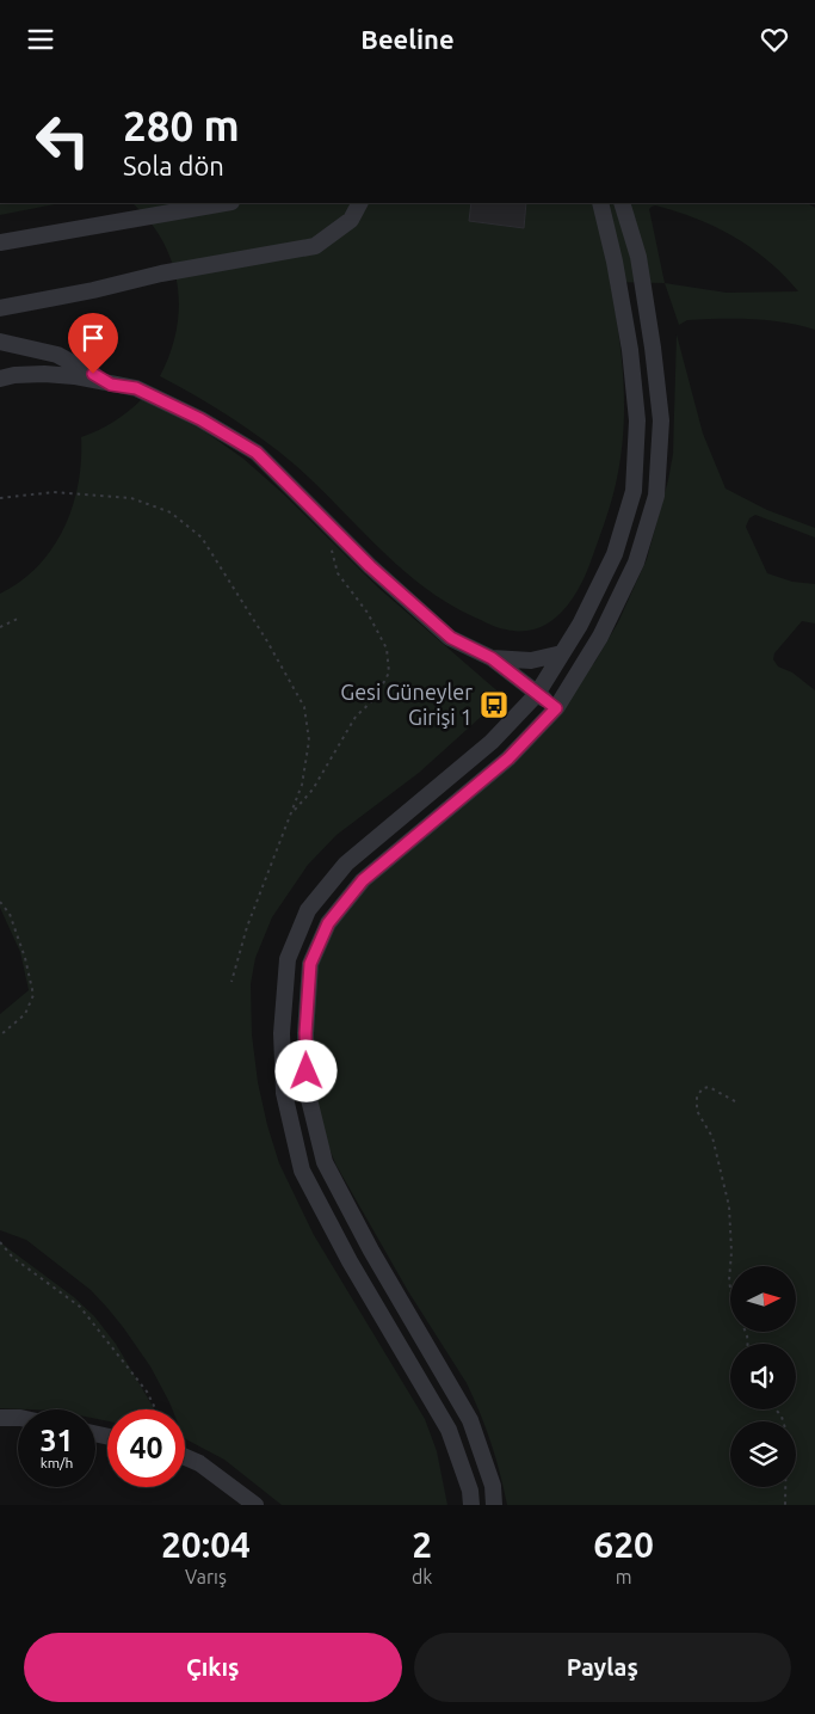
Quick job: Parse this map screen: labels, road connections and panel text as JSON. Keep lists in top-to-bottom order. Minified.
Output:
{"places":{"bus stop":["Gesi Güneyler Girişi 1"]},"north":"right","page":{"header":"Beeline","turn":["280 m","Sola dön"],"speed":"31 km/h","limit":"40","eta":["20:04","Varış","2","dk","620","m"],"buttons":["Çıkış","Paylaş"]}}
